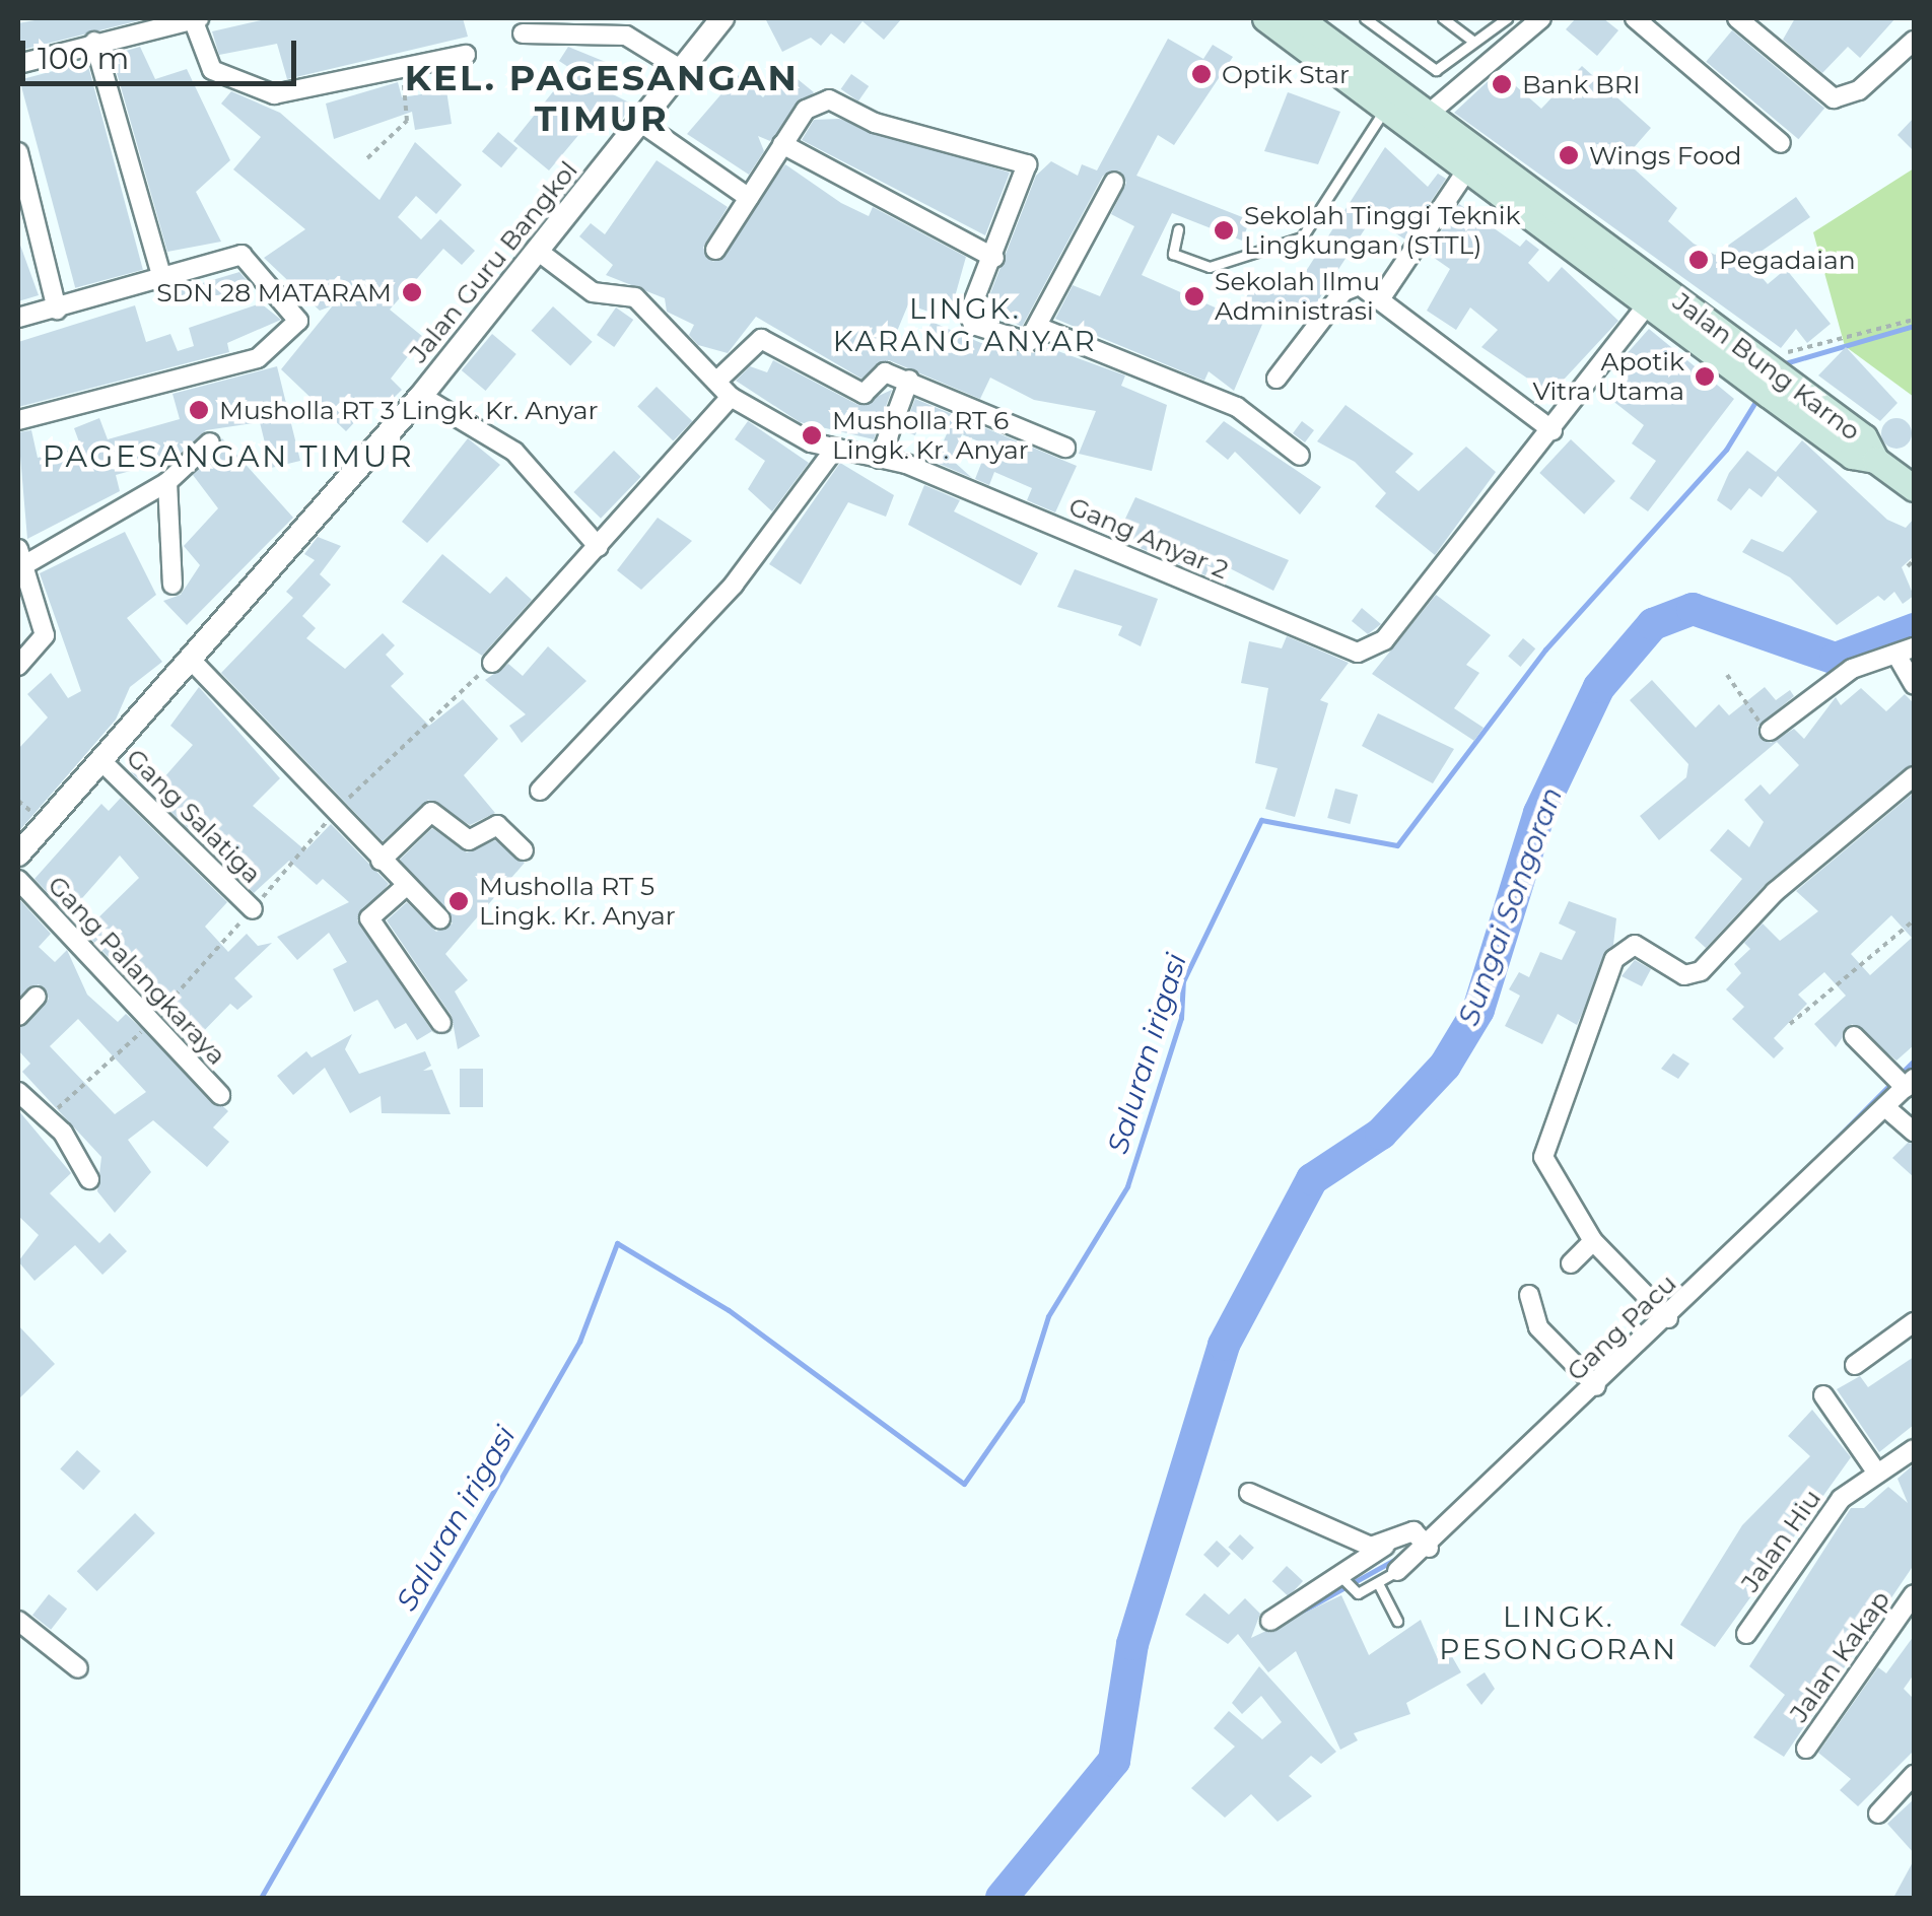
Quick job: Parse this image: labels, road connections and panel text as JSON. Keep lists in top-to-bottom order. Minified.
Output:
{"streets":{"main road":["Jalan Bung Karno"],"street":["Jalan Guru Bangkol","Gang Anyar 2","Gang Salatiga","Gang Palangkaraya","Gang Pacu","Jalan Hiu","Jalan Kakap"]},"crossings":[["Jalan Guru Bangkol","Gang Salatiga"],["Jalan Bung Karno","Gang Anyar 2"]],"districts":["KEL. PAGESANGAN TIMUR","LINGK. KARANG ANYAR","PAGESANGAN TIMUR","LINGK. PESONGORAN"],"water":["Sungai Songoran","Saluran irigasi"],"places":["Optik Star","Bank BRI","Wings Food","Sekolah Tinggi Teknik Lingkungan (STTL)","Pegadaian","SDN 28 MATARAM","Sekolah Ilmu Administrasi","Apotik Vitra Utama","Musholla RT 3 Lingk. Kr. Anyar","Musholla RT 6 Lingk. Kr. Anyar","Musholla RT 5 Lingk. Kr. Anyar"],"scale_bar":"100 m"}
